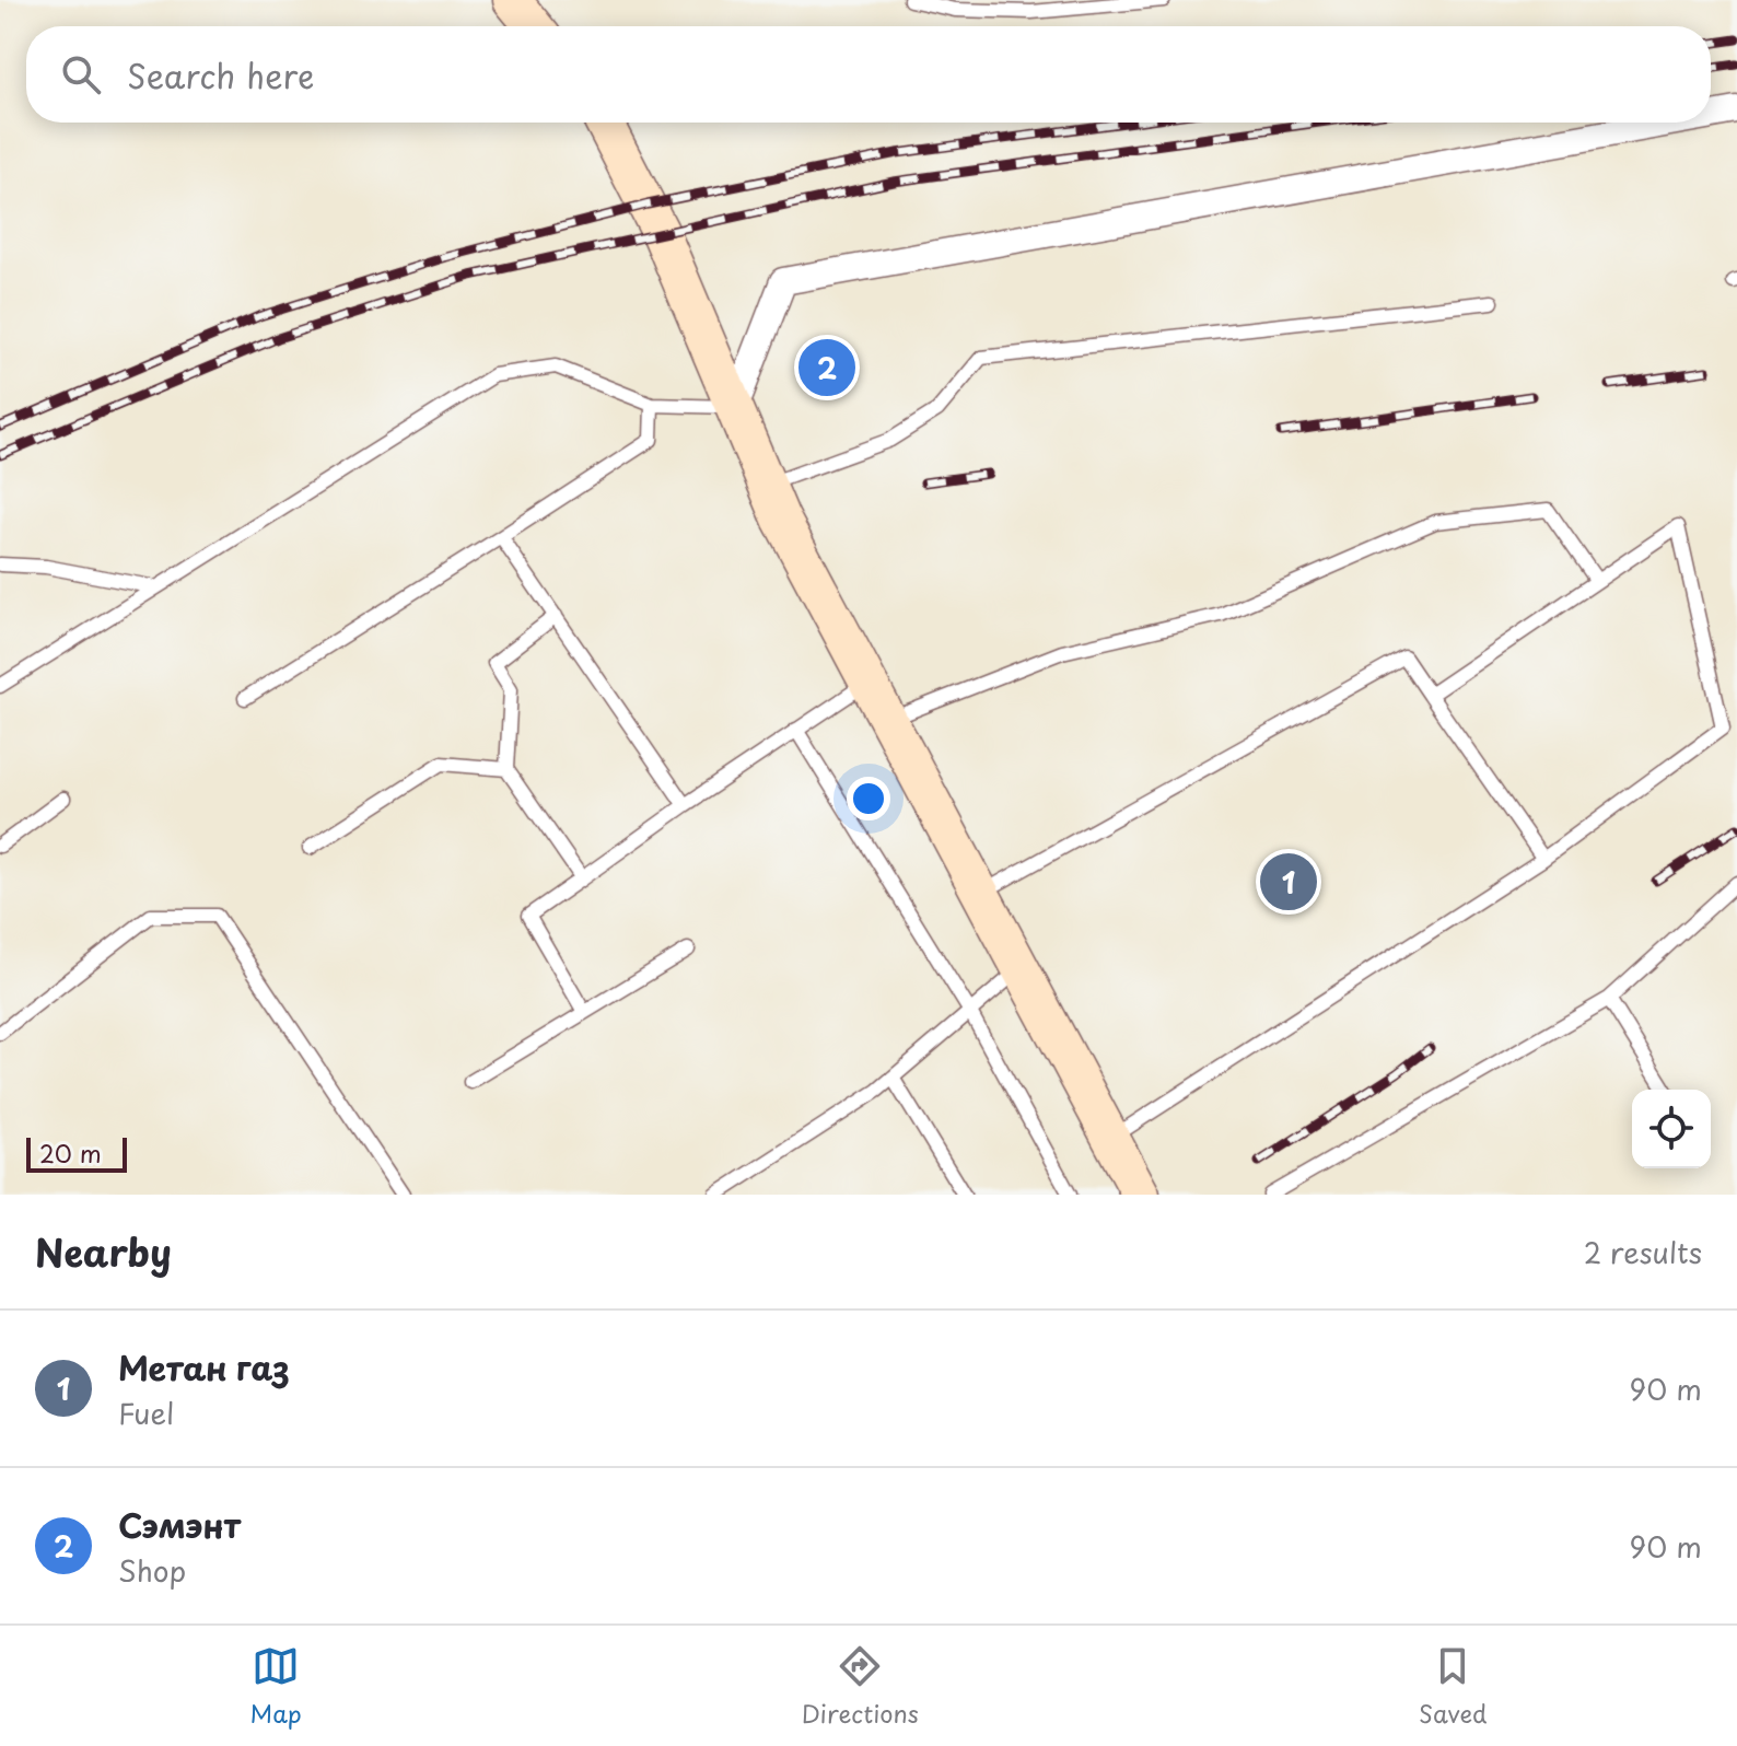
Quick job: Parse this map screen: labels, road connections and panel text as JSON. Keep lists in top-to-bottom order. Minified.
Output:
{"scale_bar":"20 m","page":{"search":"Search here","pins":["2","1"],"scale":"20 m","heading":["Nearby","2 results"],"list":[{"mark":"1","name":"Метан газ","note":"Fuel","value":"90 m"},{"mark":"2","name":"Сэмэнт","note":"Shop","value":"90 m"}],"nav":["Map","Directions","Saved"]}}
